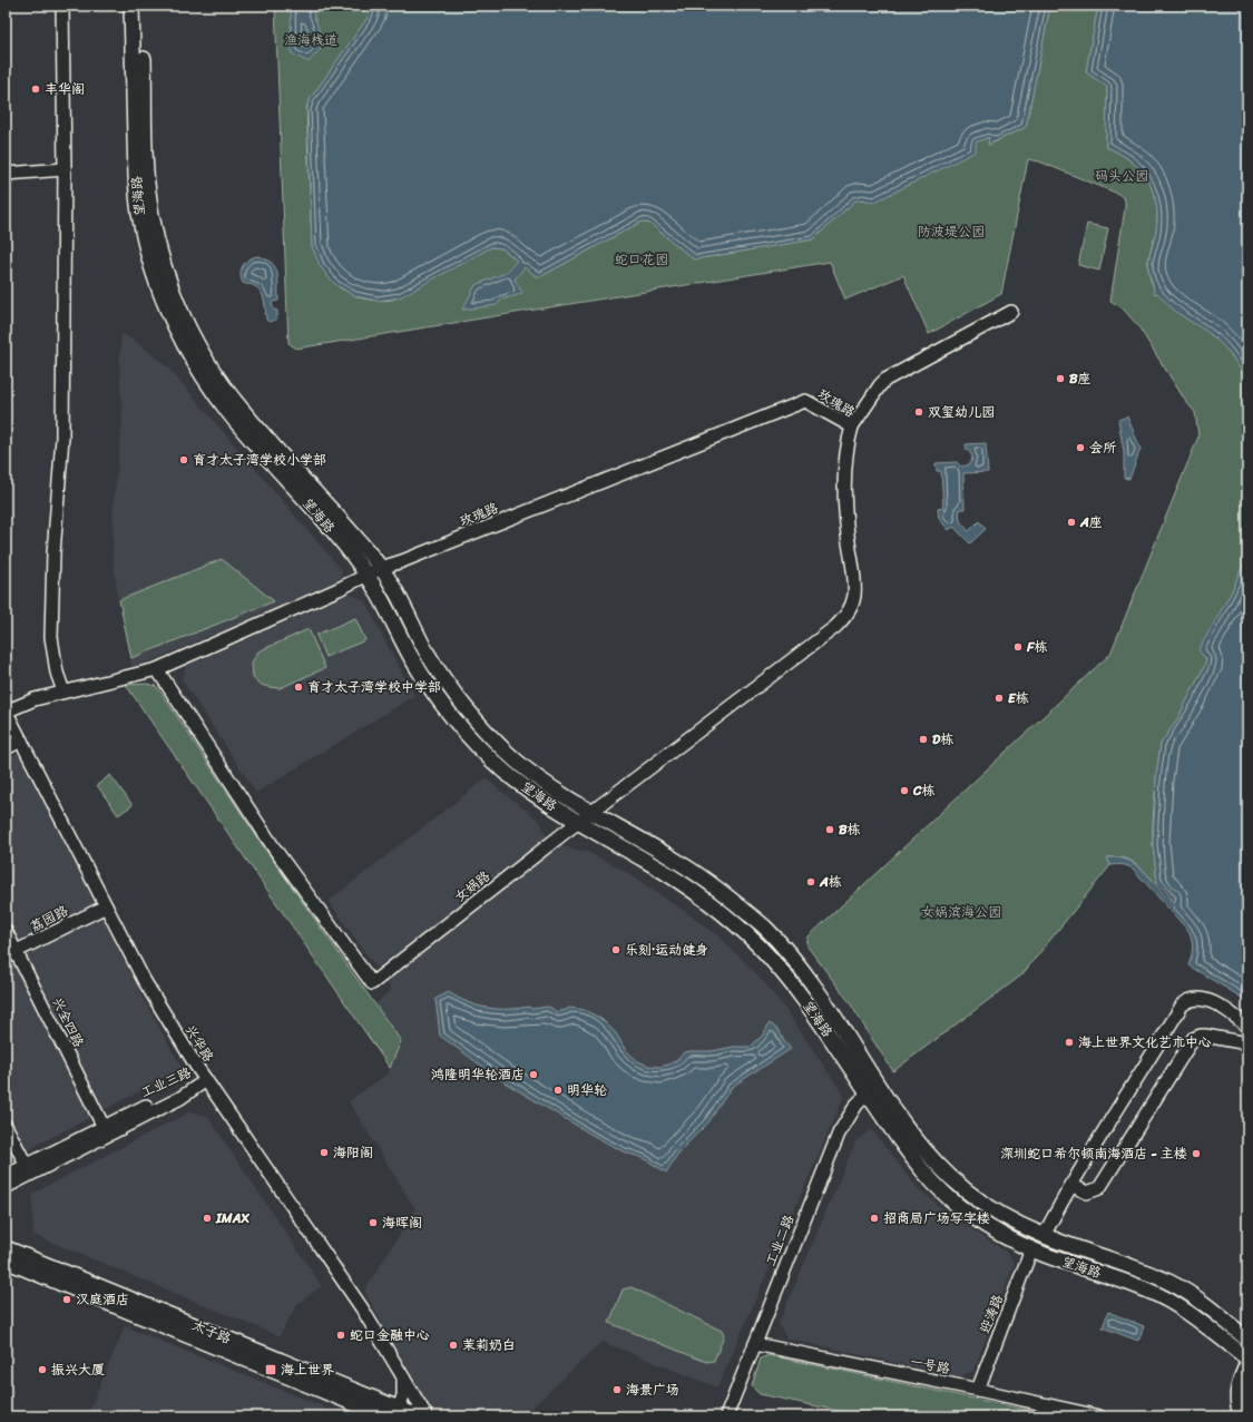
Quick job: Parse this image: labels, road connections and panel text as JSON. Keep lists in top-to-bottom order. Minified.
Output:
{"streets":{"main road":["望海路","太子路"],"street":["玫瑰路","女娲路","荔园路","兴全四路","兴华路","工业三路","工业二路","迎涛路","一号路"]},"crossings":[["望海路","玫瑰路"],["望海路","女娲路"],["望海路","工业二路"],["望海路","迎涛路"],["玫瑰路","女娲路"],["荔园路","兴全四路"],["荔园路","兴华路"],["兴全四路","工业三路"],["兴华路","工业三路"],["兴华路","太子路"],["工业二路","一号路"],["迎涛路","一号路"]],"parks":["渔海栈道","码头公园","防波堤公园","蛇口花园","女娲滨海公园"],"places":{"other":["丰华阁","B座","双玺幼儿园","会所","育才太子湾学校小学部","A座","F栋","育才太子湾学校中学部","E栋","D栋","C栋","B栋","A栋","乐刻·运动健身","海上世界文化艺术中心","鸿隆明华轮酒店","明华轮","海阳阁","深圳蛇口希尔顿南海酒店 - 主楼","IMAX","招商局广场写字楼","海晖阁","汉庭酒店","蛇口金融中心","茉莉奶白","振兴大厦","海景广场"],"transit":["海上世界"]}}
